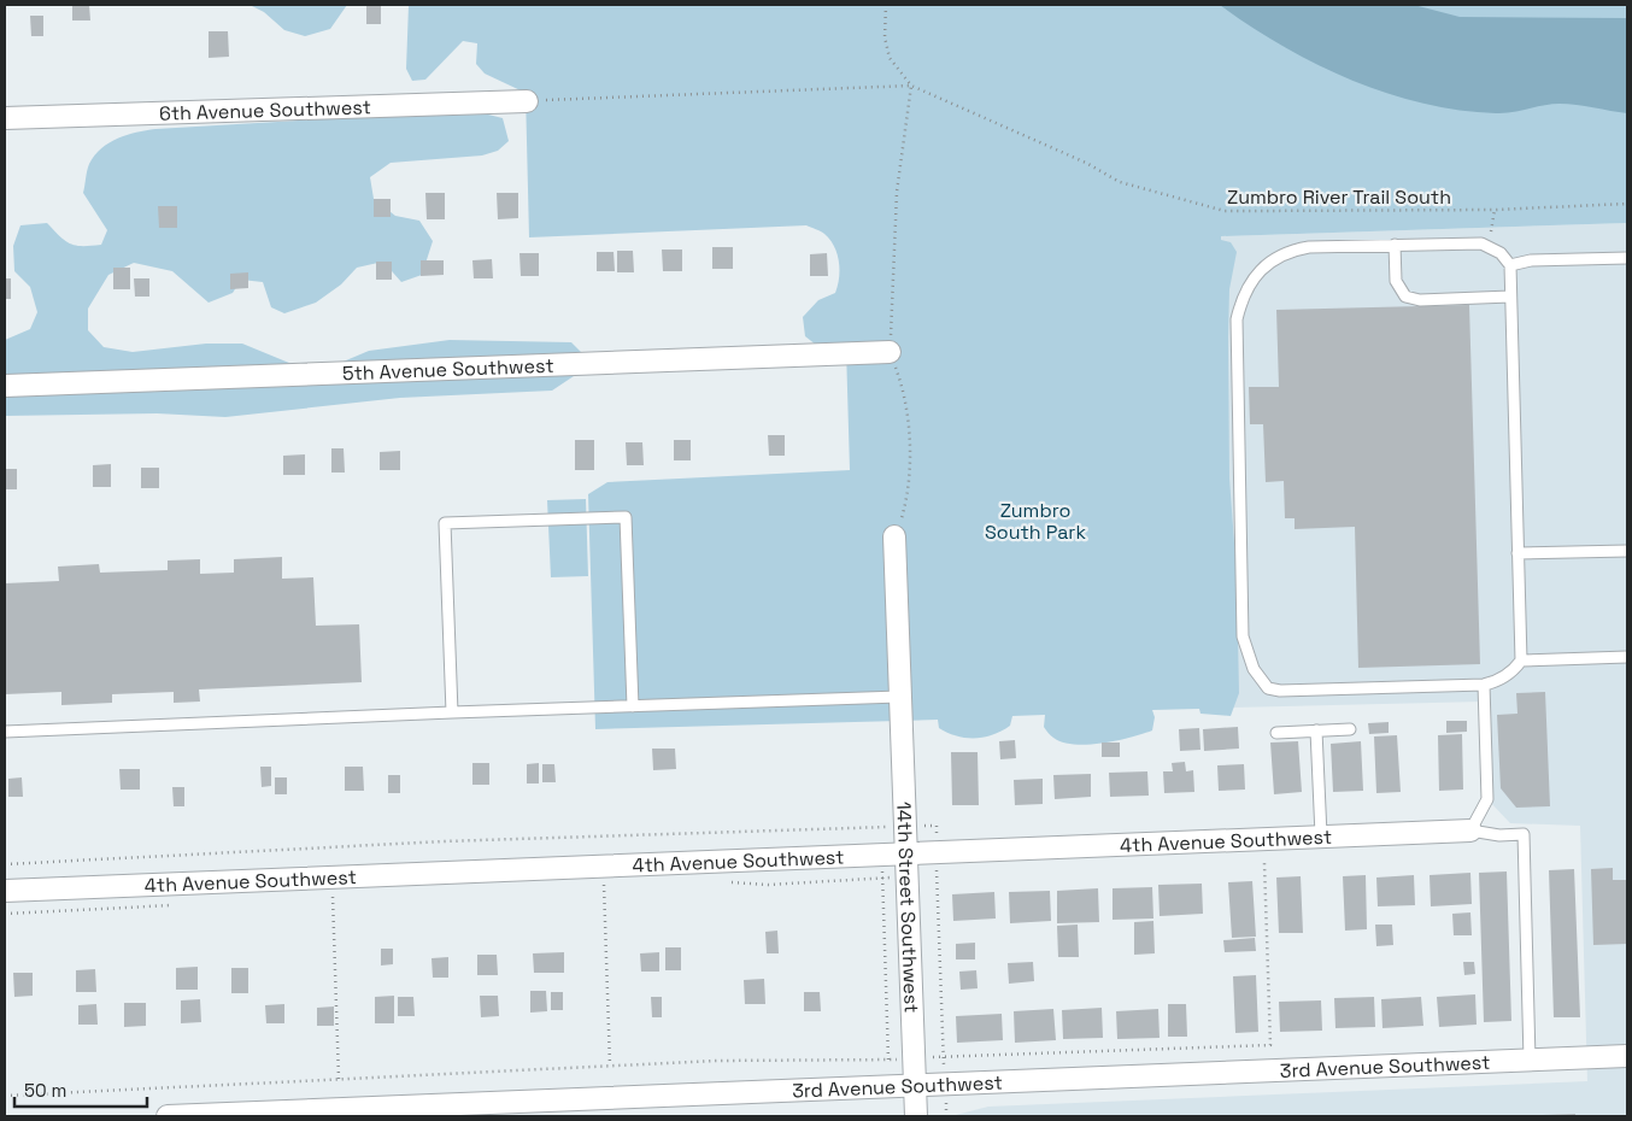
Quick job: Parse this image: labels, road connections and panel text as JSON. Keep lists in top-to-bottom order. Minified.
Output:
{"streets":{"street":["6th Avenue Southwest","5th Avenue Southwest","4th Avenue Southwest","14th Street Southwest","3rd Avenue Southwest"],"path":["Zumbro River Trail South"]},"crossings":[["4th Avenue Southwest","14th Street Southwest"],["14th Street Southwest","3rd Avenue Southwest"]],"parks":["Zumbro South Park"],"scale_bar":"50 m"}
